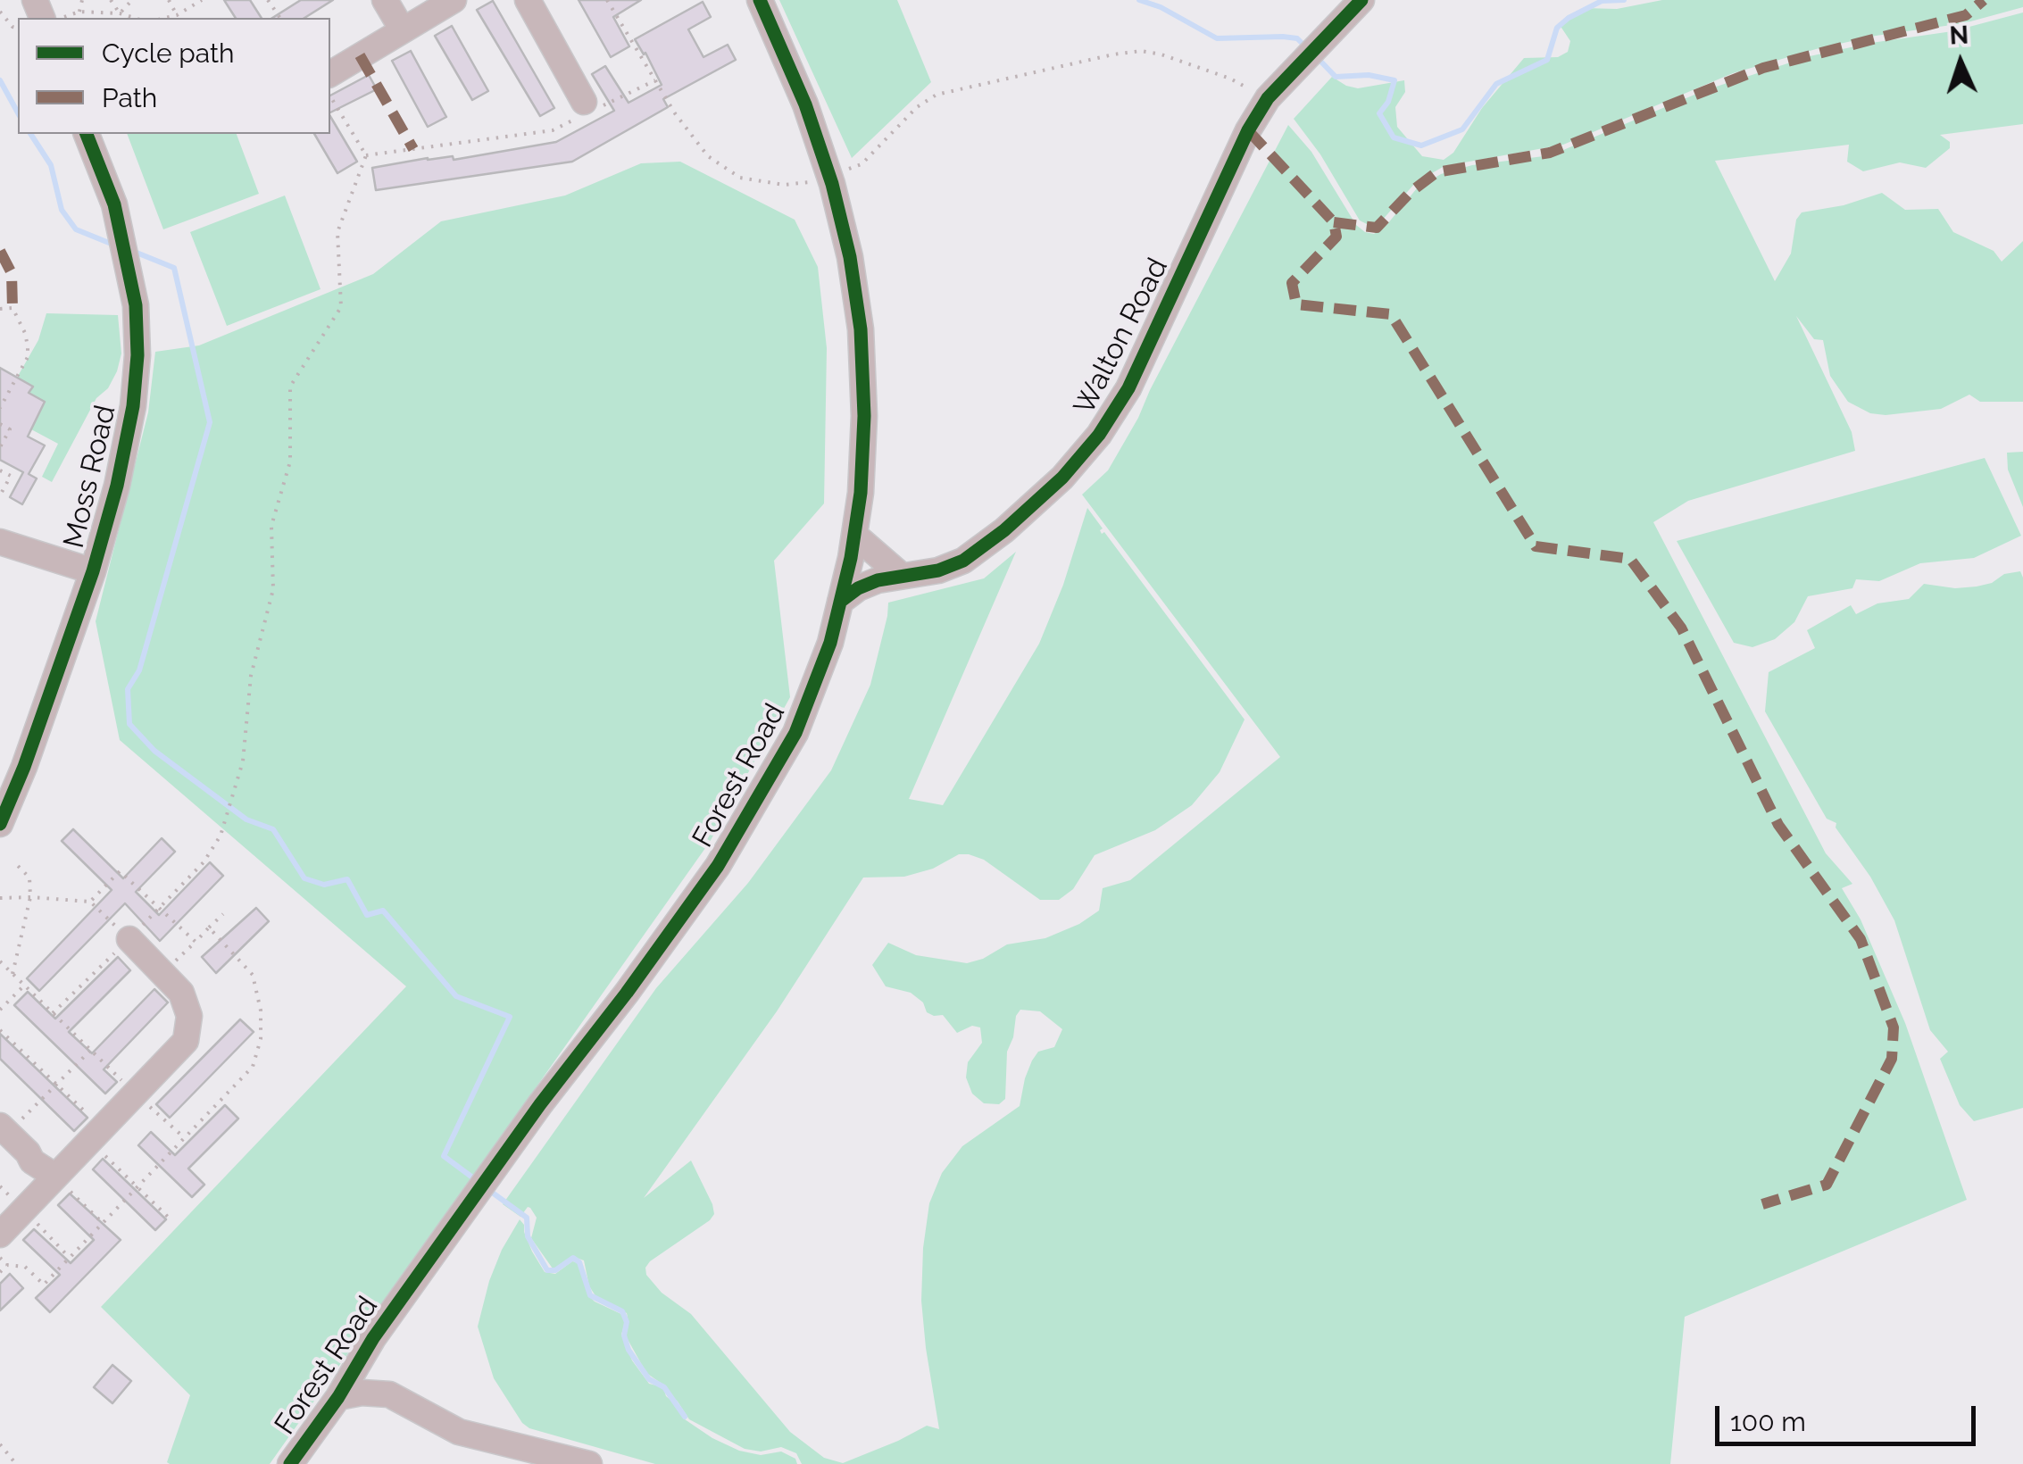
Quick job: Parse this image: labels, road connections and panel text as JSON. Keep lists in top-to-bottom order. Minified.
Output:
{"streets":{"street":["Walton Road","Moss Road","Forest Road"]},"crossings":[["Walton Road","Forest Road"]],"legend":["Cycle path","Path"],"scale_bar":"100 m","north":"top"}
